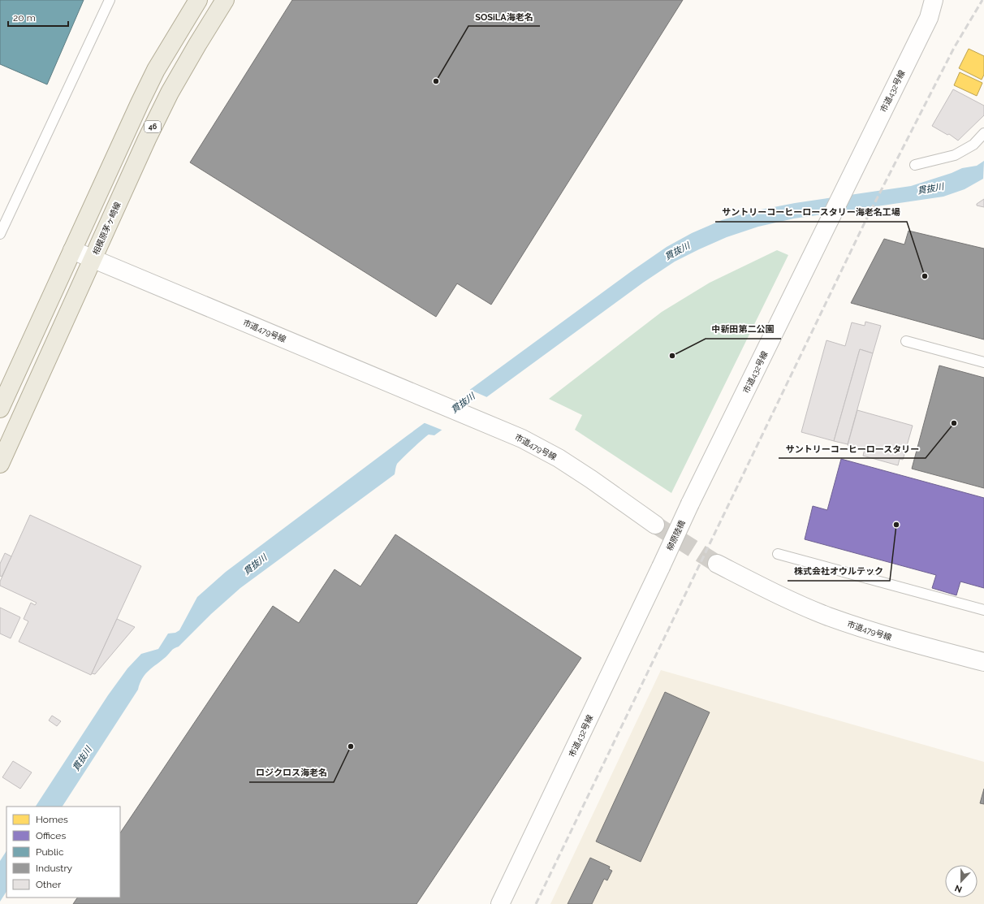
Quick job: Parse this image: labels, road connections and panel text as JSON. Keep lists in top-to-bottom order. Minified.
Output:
{"streets":{"main road":["46","相模原茅ヶ崎線"],"street":["市道432号線","市道479号線","柳原陸橋"]},"crossings":[["市道432号線","柳原陸橋"],["46","市道479号線"],["相模原茅ヶ崎線","市道479号線"]],"water":["貫抜川"],"places":["SOSiLA海老名","サントリーコーヒーロースタリー海老名工場","中新田第二公園","サントリーコーヒーロースタリー","株式会社オウルテック","ロジクロス海老名"],"legend":["Homes","Offices","Public","Industry","Other"],"scale_bar":"20 m","north":"bottom"}
